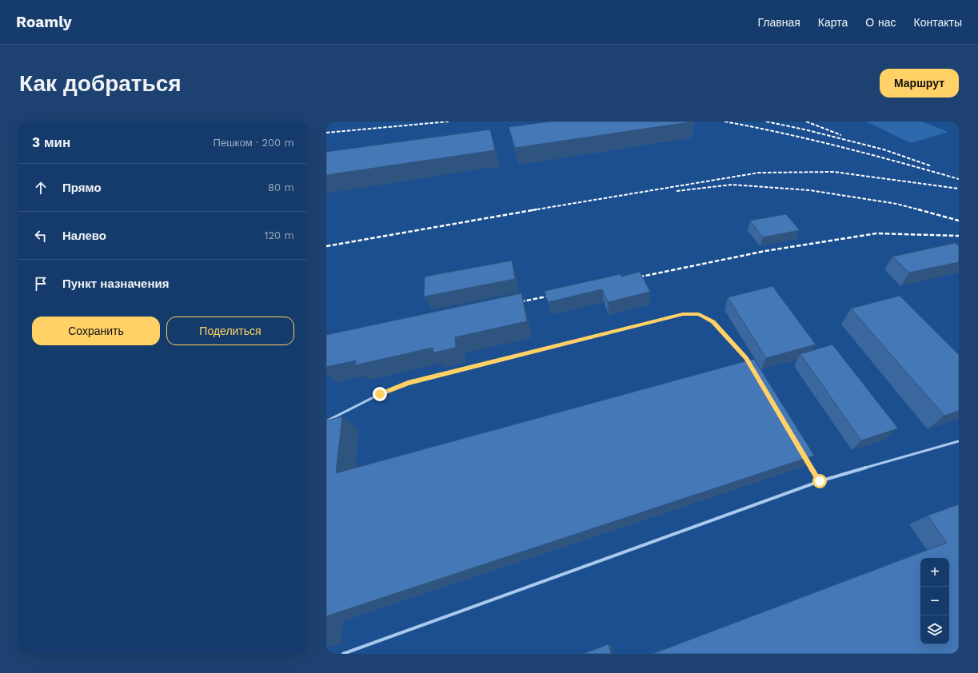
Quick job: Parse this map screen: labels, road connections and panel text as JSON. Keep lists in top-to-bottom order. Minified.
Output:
{"page":{"header":"Roamly","nav":["Главная","Карта","О нас","Контакты"],"buttons":["Маршрут",["Сохранить","Поделиться"]],"title":"Как добраться","heading":["3 мин","Пешком · 200 m"],"list":[["Прямо","80 m"],["Налево","120 m"],"Пункт назначения"],"map_buttons":["+","−"]}}
